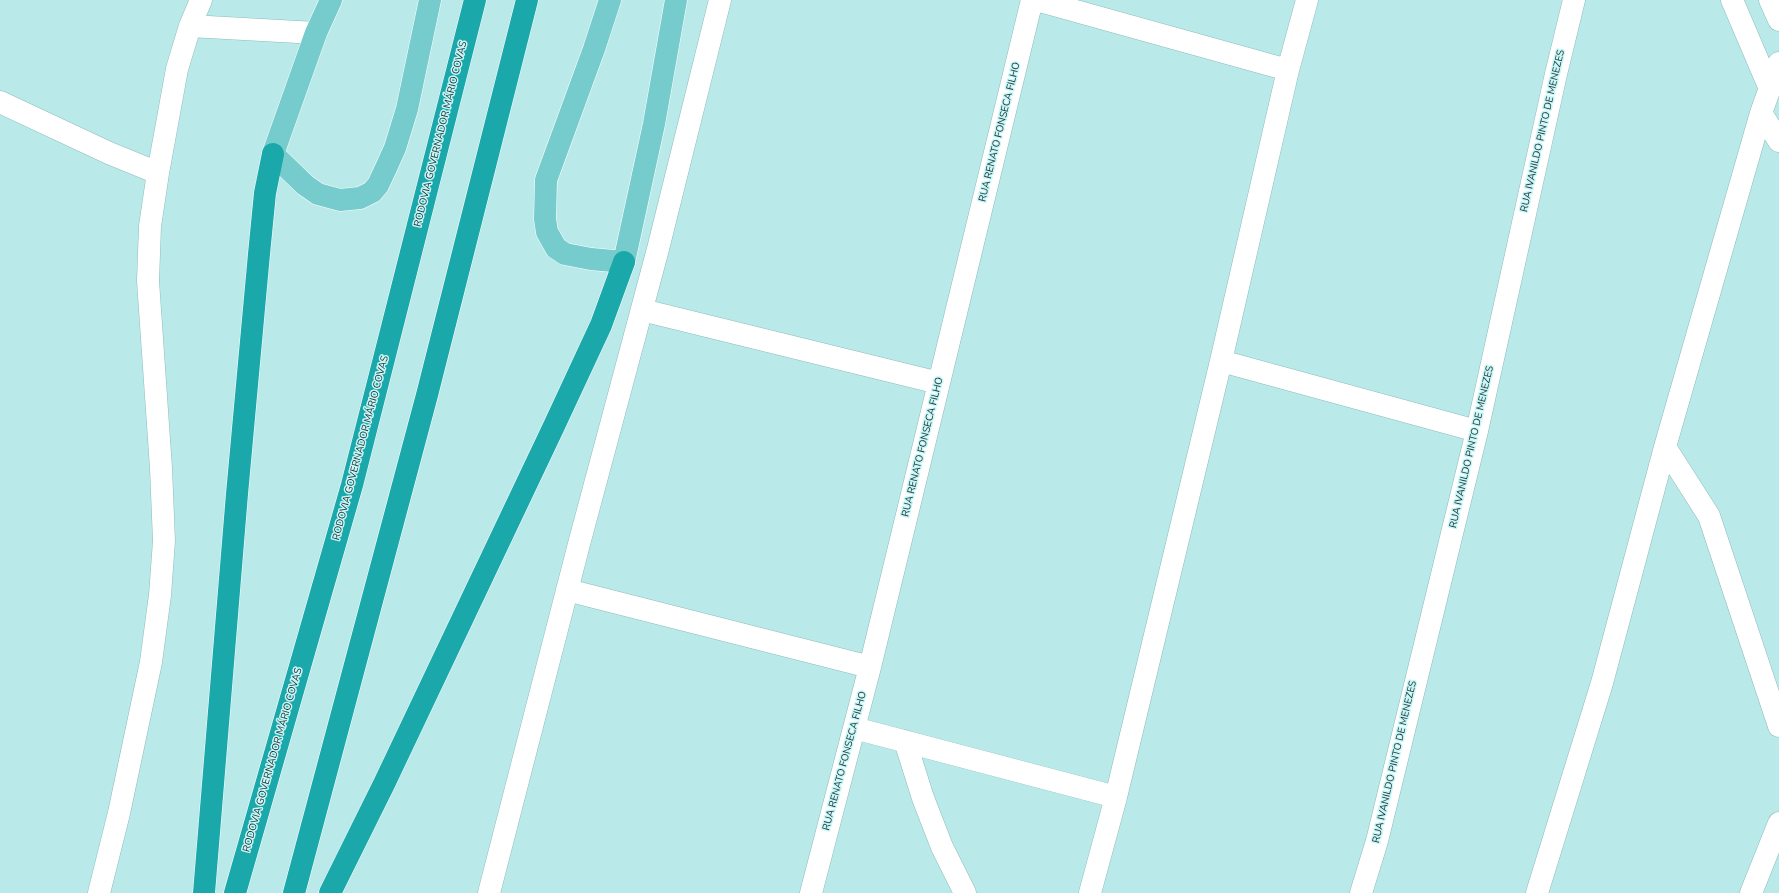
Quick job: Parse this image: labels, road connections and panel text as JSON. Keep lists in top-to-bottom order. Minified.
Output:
{"streets":{"highway":["RODOVIA GOVERNADOR MÁRIO COVAS"],"street":["RUA IVANILDO PINTO DE MENEZES","RUA RENATO FONSECA FILHO"]}}
